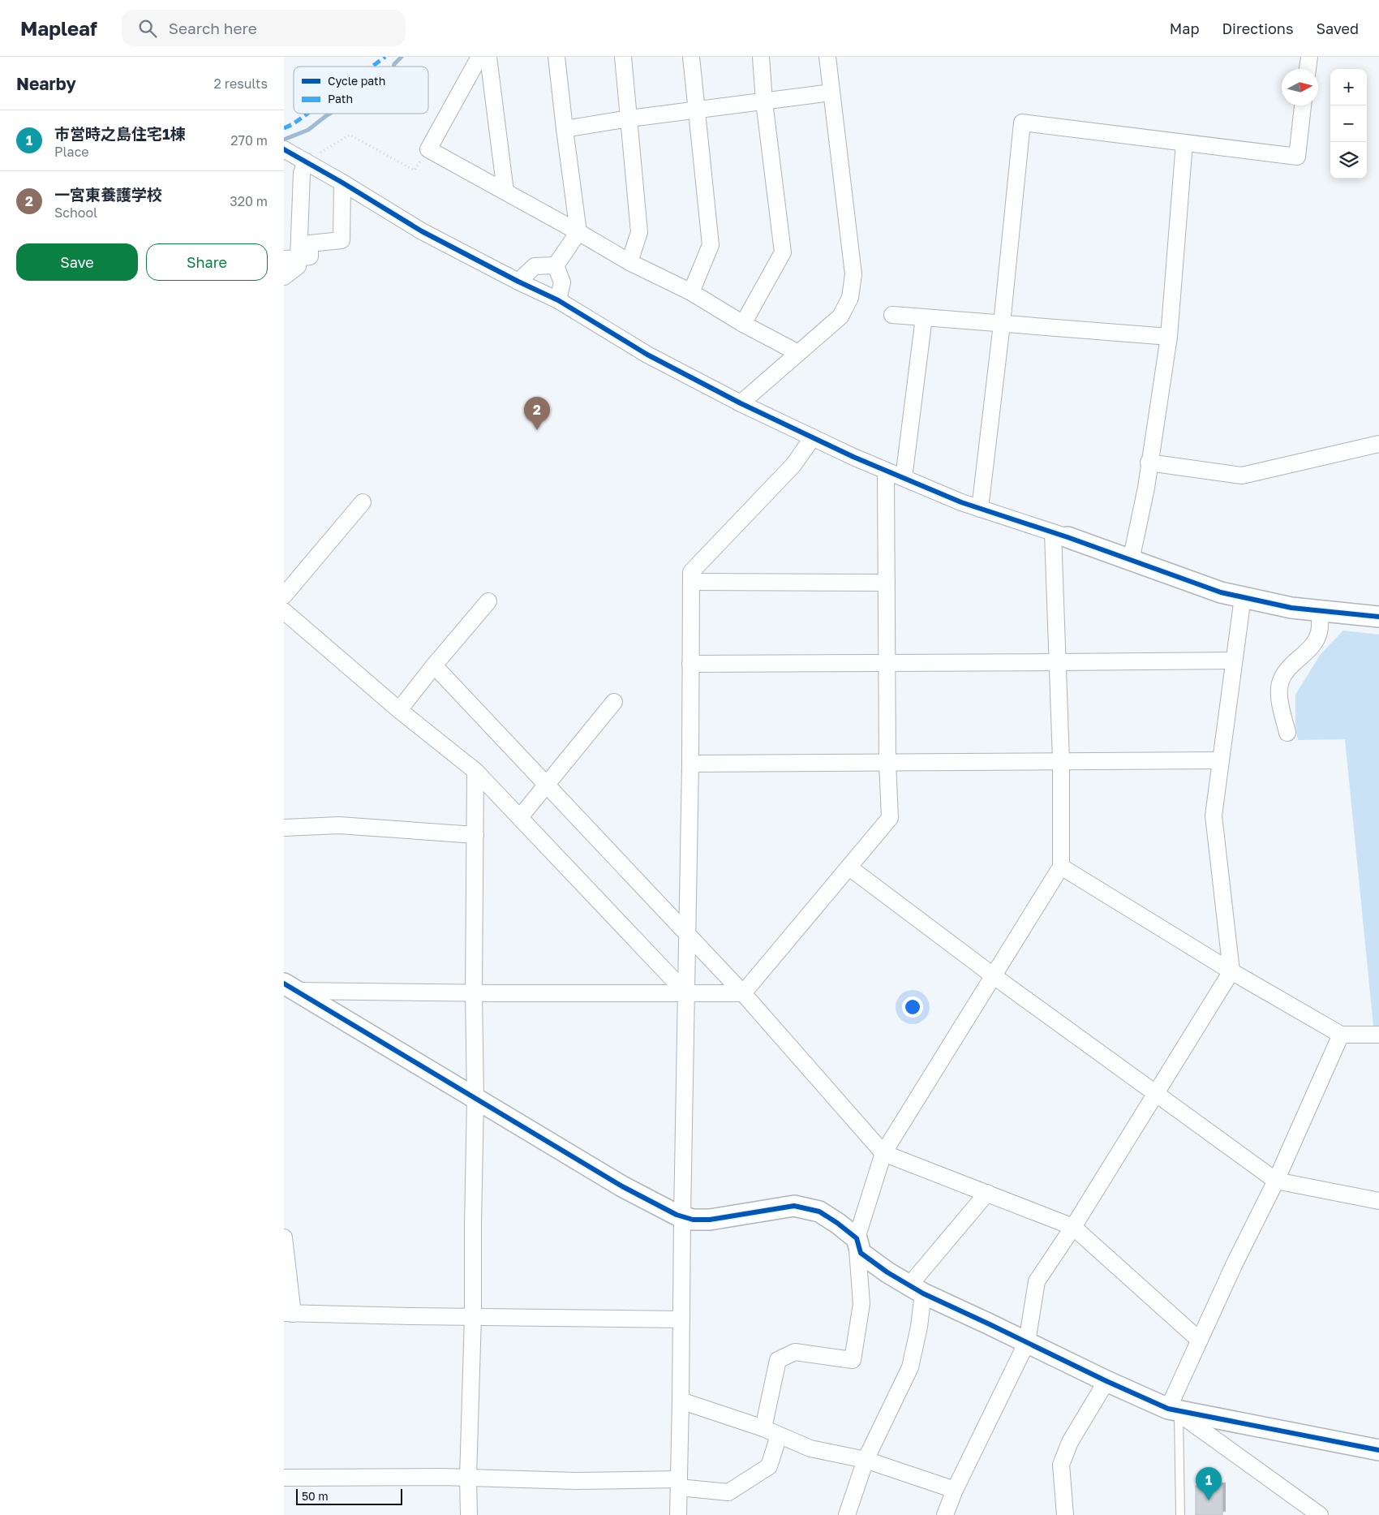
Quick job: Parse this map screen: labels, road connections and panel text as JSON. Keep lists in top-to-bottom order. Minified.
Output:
{"legend":["Cycle path","Path"],"scale_bar":"50 m","north":"right","page":{"header":"Mapleaf","search":"Search here","nav":["Map","Directions","Saved"],"heading":["Nearby","2 results"],"map_buttons":["+","−"],"list":[{"mark":"1","name":"市営時之島住宅1棟","note":"Place","value":"270 m"},{"mark":"2","name":"一宮東養護学校","note":"School","value":"320 m"}],"buttons":["Save","Share"],"pins":["2","1"],"scale":"50 m"}}
